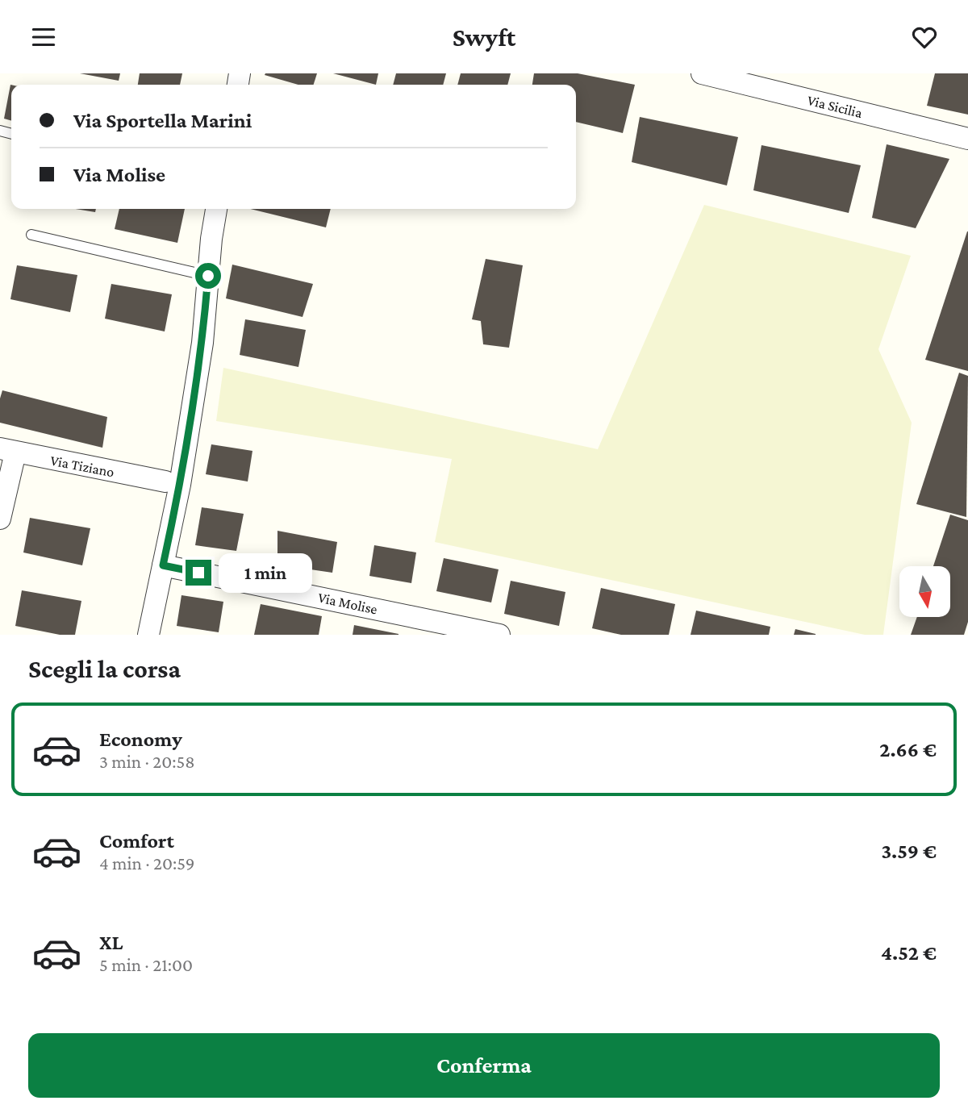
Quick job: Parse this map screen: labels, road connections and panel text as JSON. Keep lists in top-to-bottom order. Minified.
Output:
{"streets":{"street":["Via Sicilia","Via Tiziano","Via Molise"]},"north":"bottom","page":{"header":"Swyft","banner":["Via Sportella Marini","Via Molise"],"bubble":"1 min","heading":"Scegli la corsa","list":[{"name":"Economy","note":"3 min · 20:58","value":"2.66 €"},{"name":"Comfort","note":"4 min · 20:59","value":"3.59 €"},{"name":"XL","note":"5 min · 21:00","value":"4.52 €"}],"buttons":"Conferma"}}
